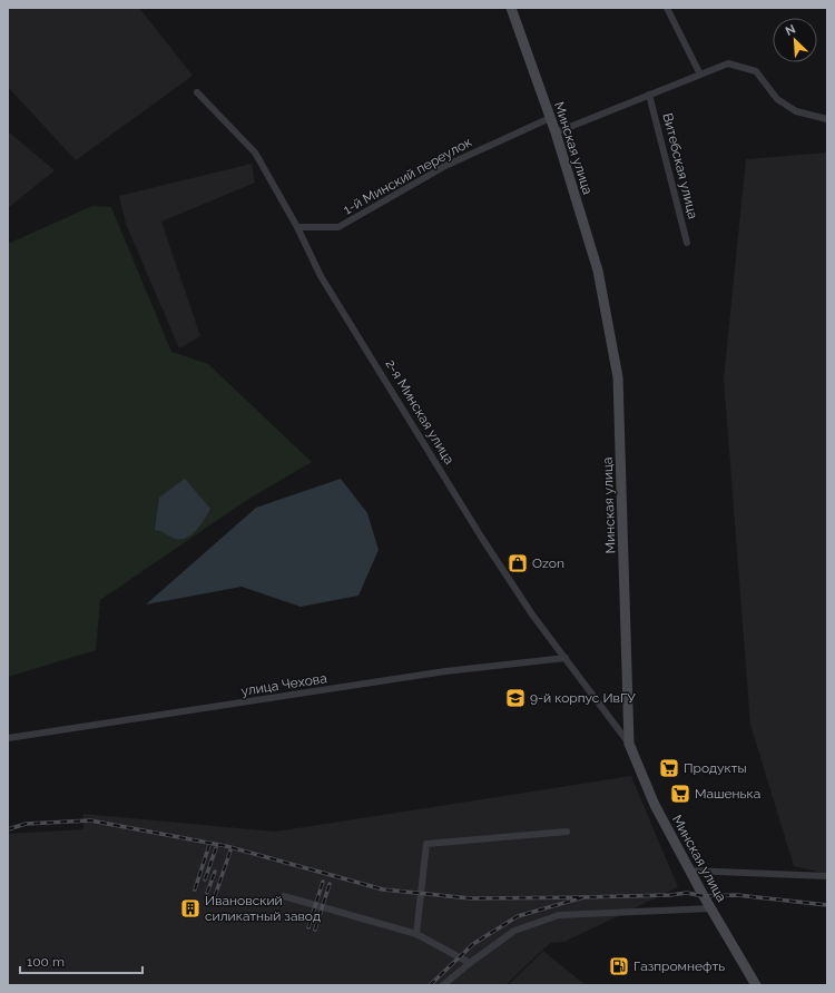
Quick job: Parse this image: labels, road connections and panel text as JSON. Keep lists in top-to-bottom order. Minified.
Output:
{"streets":{"main road":["Минская улица"],"street":["Витебская улица","1-й Минский переулок","2-я Минская улица","улица Чехова"]},"crossings":[["Минская улица","1-й Минский переулок"],["Минская улица","2-я Минская улица"],["1-й Минский переулок","2-я Минская улица"],["2-я Минская улица","улица Чехова"]],"places":{"shop":["Ozon"],"school or university":["9-й корпус ИвГУ"],"supermarket":["Продукты","Машенька"],"building":["Ивановский силикатный завод"],"fuel station":["Газпромнефть"]},"scale_bar":"100 m","north":"top left"}
